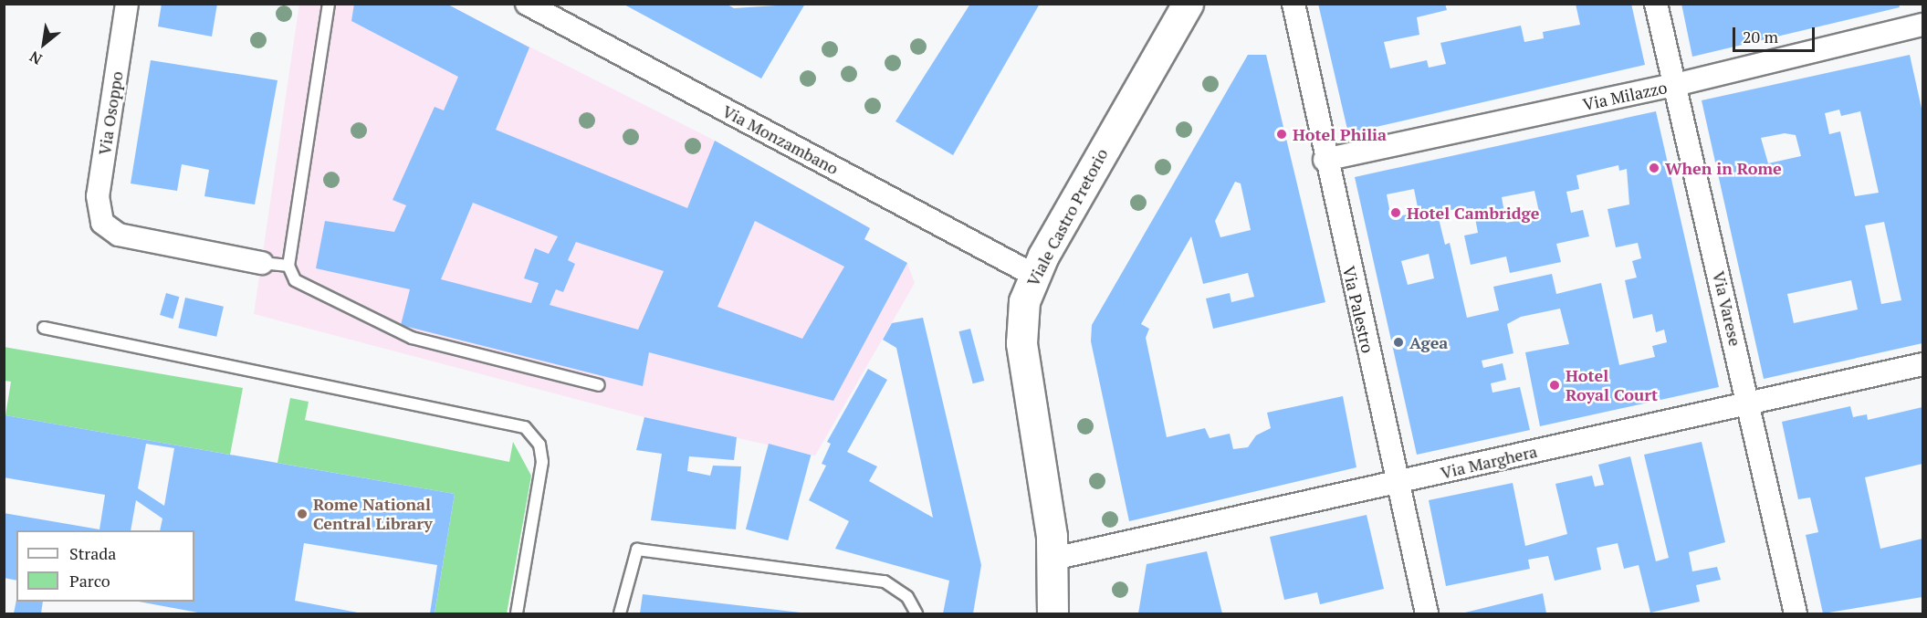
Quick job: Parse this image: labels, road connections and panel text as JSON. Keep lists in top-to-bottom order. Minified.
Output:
{"streets":{"main road":["Viale Castro Pretorio"],"street":["Via Milazzo","Via Osoppo","Via Monzambano","Via Varese","Via Palestro","Via Marghera"]},"crossings":[["Via Milazzo","Via Varese"],["Via Milazzo","Via Palestro"],["Via Monzambano","Viale Castro Pretorio"],["Viale Castro Pretorio","Via Marghera"],["Via Varese","Via Marghera"],["Via Palestro","Via Marghera"]],"places":["Hotel Philia","When in Rome","Hotel Cambridge","Agea","Hotel Royal Court","Rome National Central Library"],"legend":["Strada","Parco"],"scale_bar":"20 m","north":"bottom left"}
